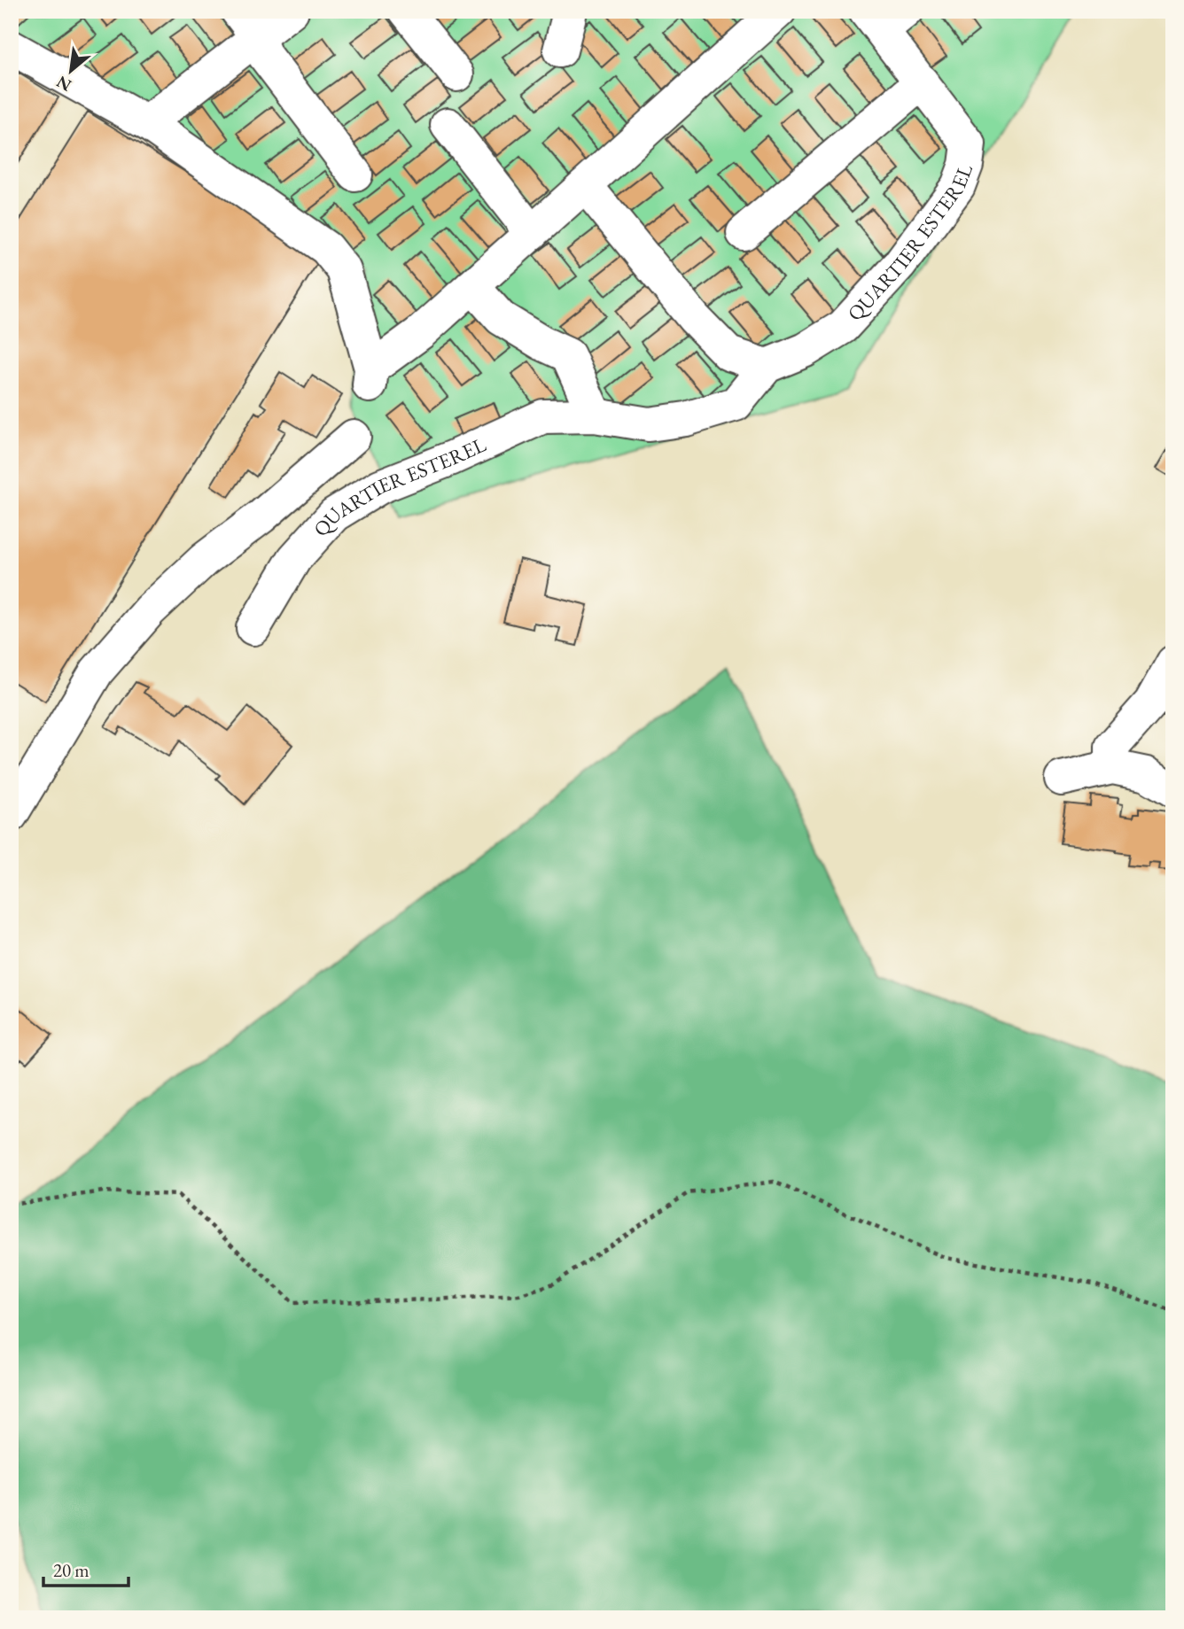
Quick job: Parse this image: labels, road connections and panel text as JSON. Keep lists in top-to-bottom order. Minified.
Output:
{"streets":{"street":["QUARTIER ESTEREL"]},"scale_bar":"20 m","north":"bottom left"}
